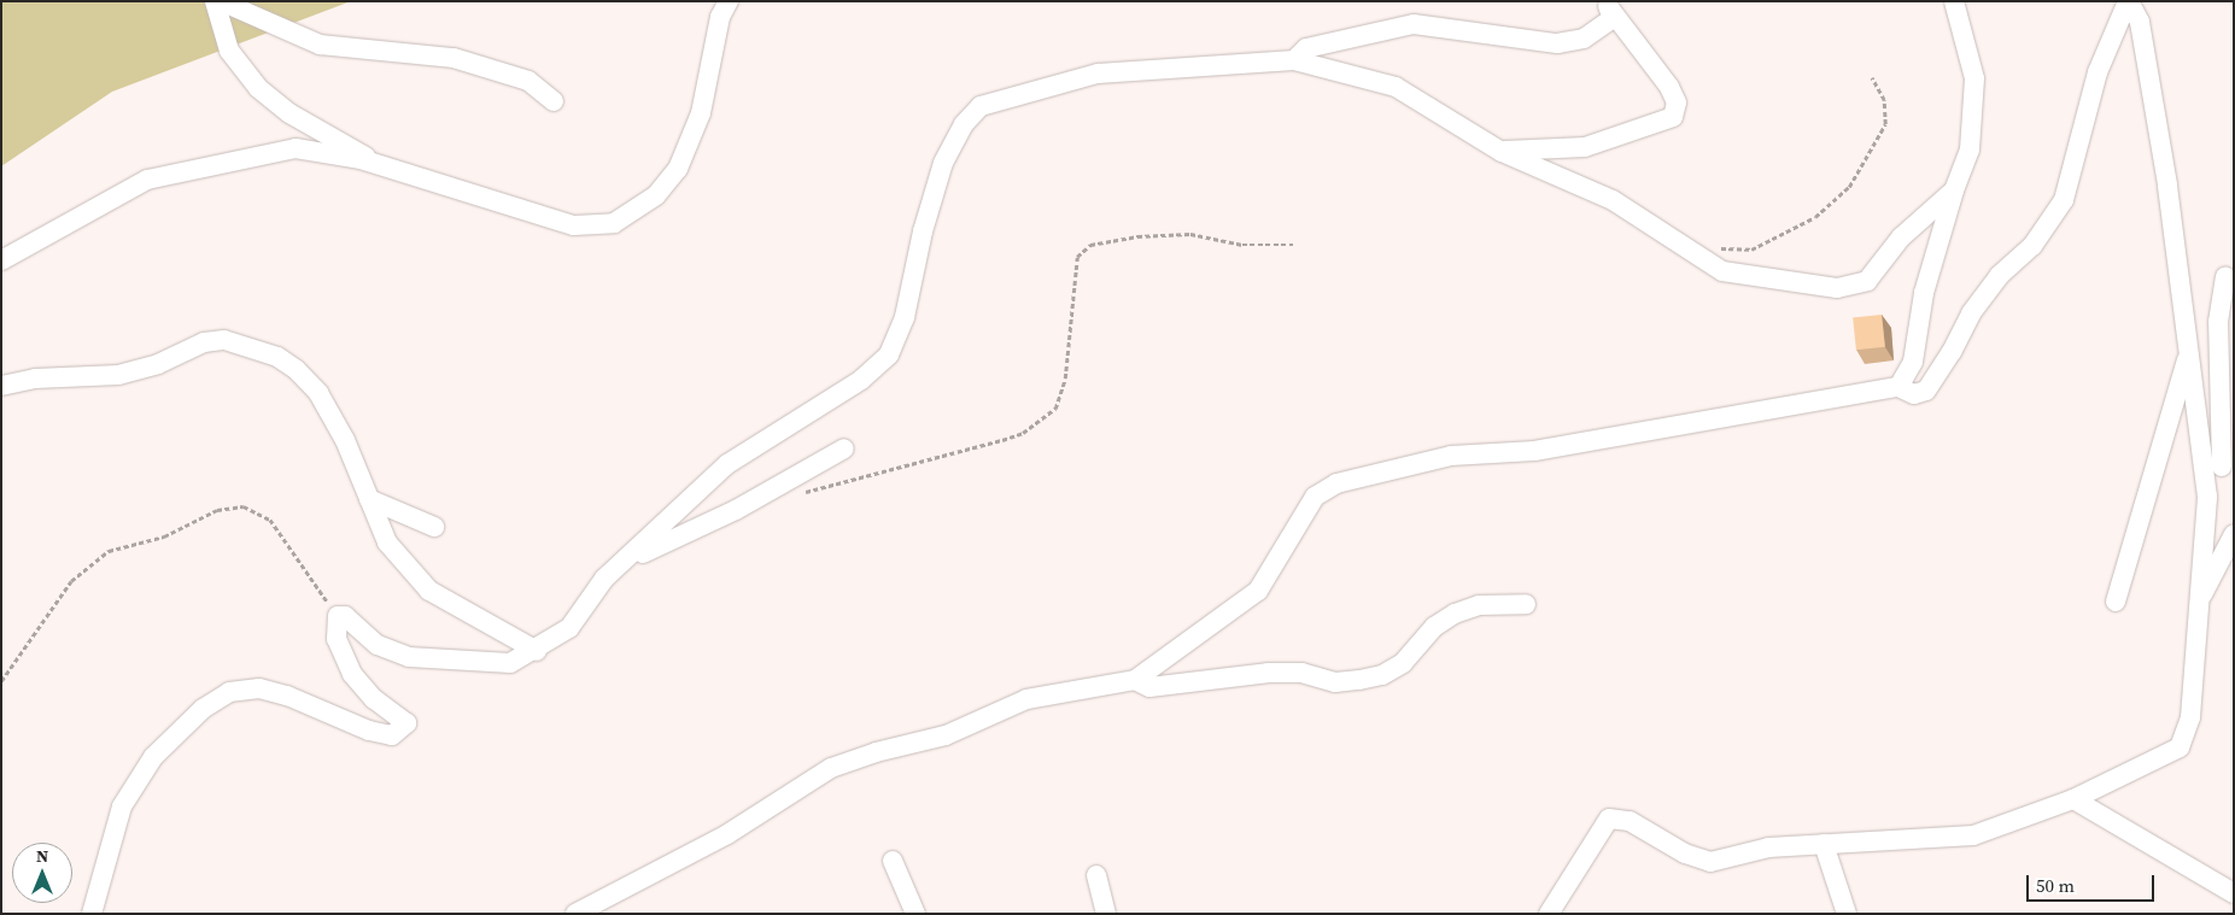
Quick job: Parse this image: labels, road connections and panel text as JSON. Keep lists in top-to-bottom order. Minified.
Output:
{"scale_bar":"50 m","north":"top"}
